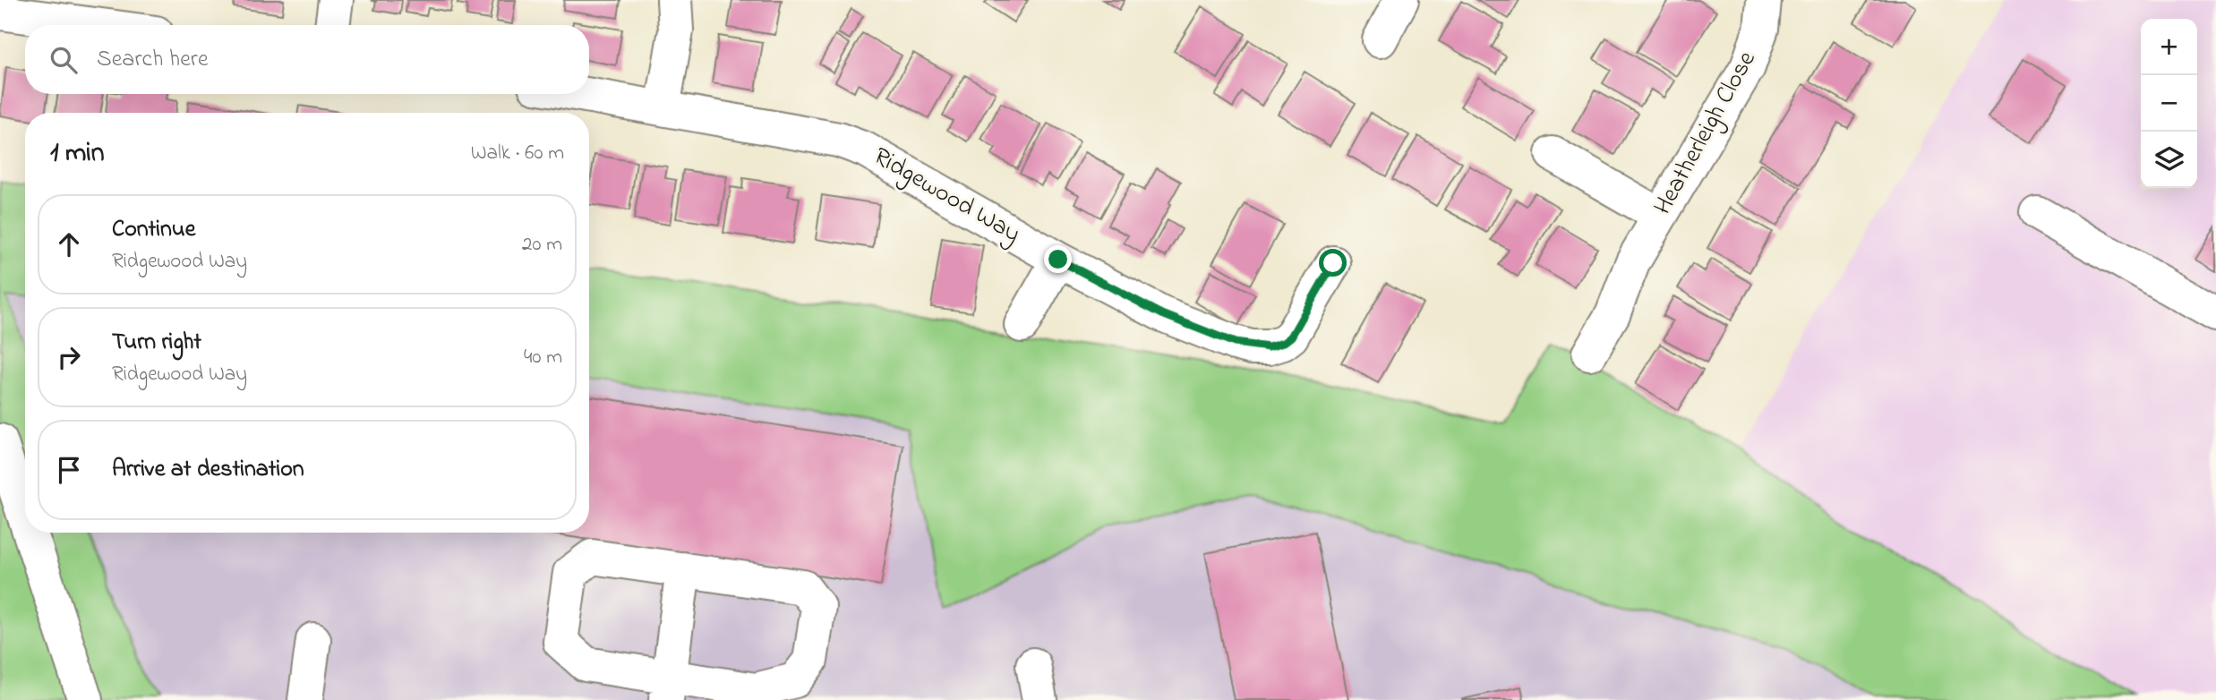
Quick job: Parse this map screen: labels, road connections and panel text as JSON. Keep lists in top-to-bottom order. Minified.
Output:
{"streets":{"street":["Heatherleigh Close","Ridgewood Way"]},"page":{"map_buttons":["+","−"],"search":"Search here","heading":["1 min","Walk · 60 m"],"list":[["Continue","Ridgewood Way","20 m"],["Turn right","Ridgewood Way","40 m"],"Arrive at destination"]}}
